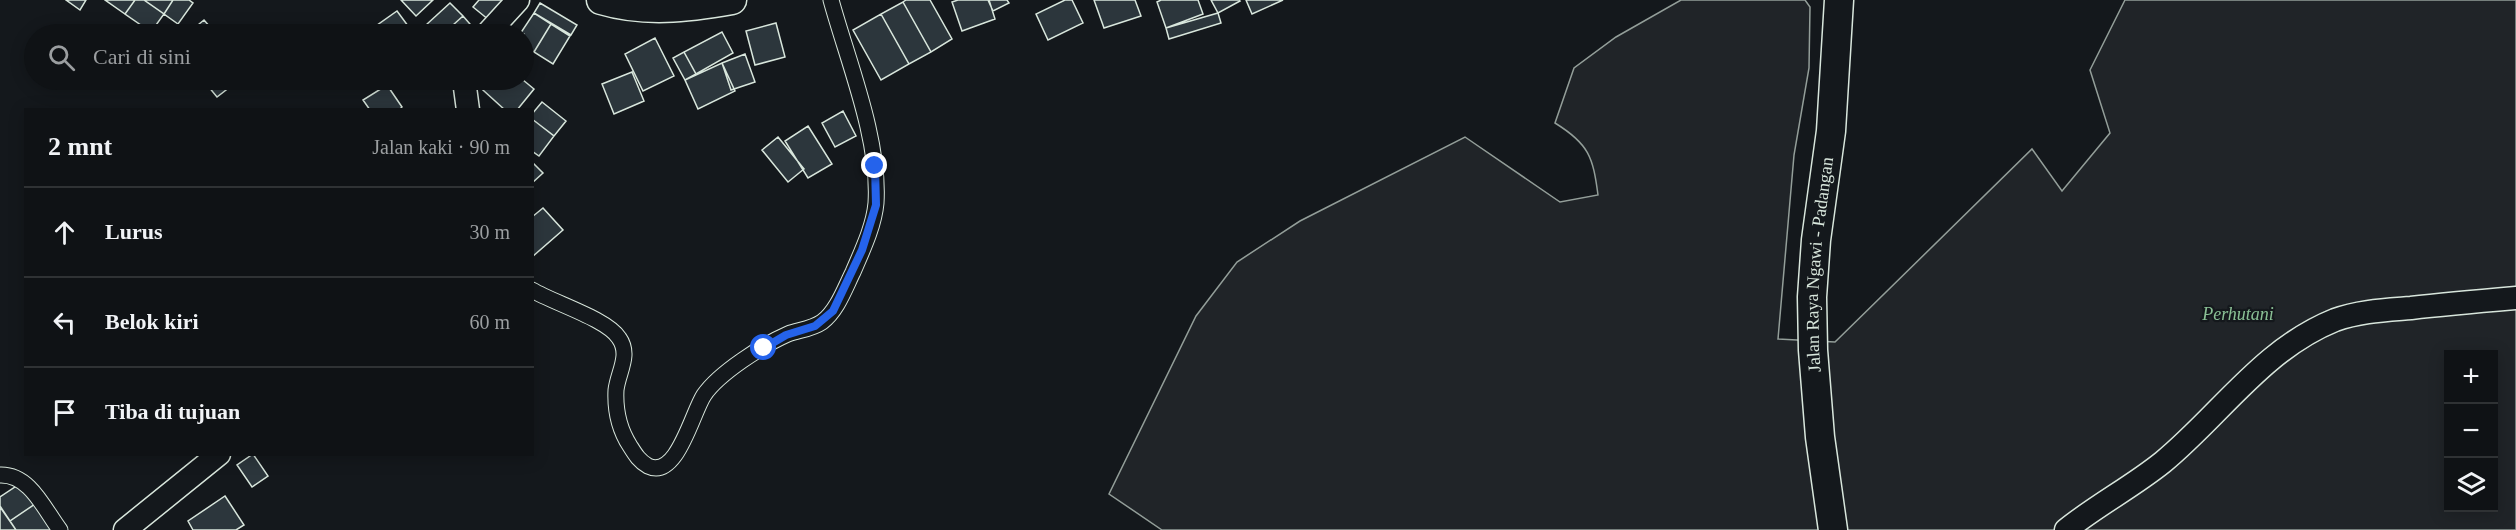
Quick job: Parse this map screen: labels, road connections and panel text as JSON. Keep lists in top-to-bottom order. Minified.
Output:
{"streets":{"highway":["Jalan Raya Ngawi - Padangan"]},"parks":["Perhutani"],"page":{"search":"Cari di sini","heading":["2 mnt","Jalan kaki · 90 m"],"list":[["Lurus","30 m"],["Belok kiri","60 m"],"Tiba di tujuan"],"map_buttons":["+","−"]}}
